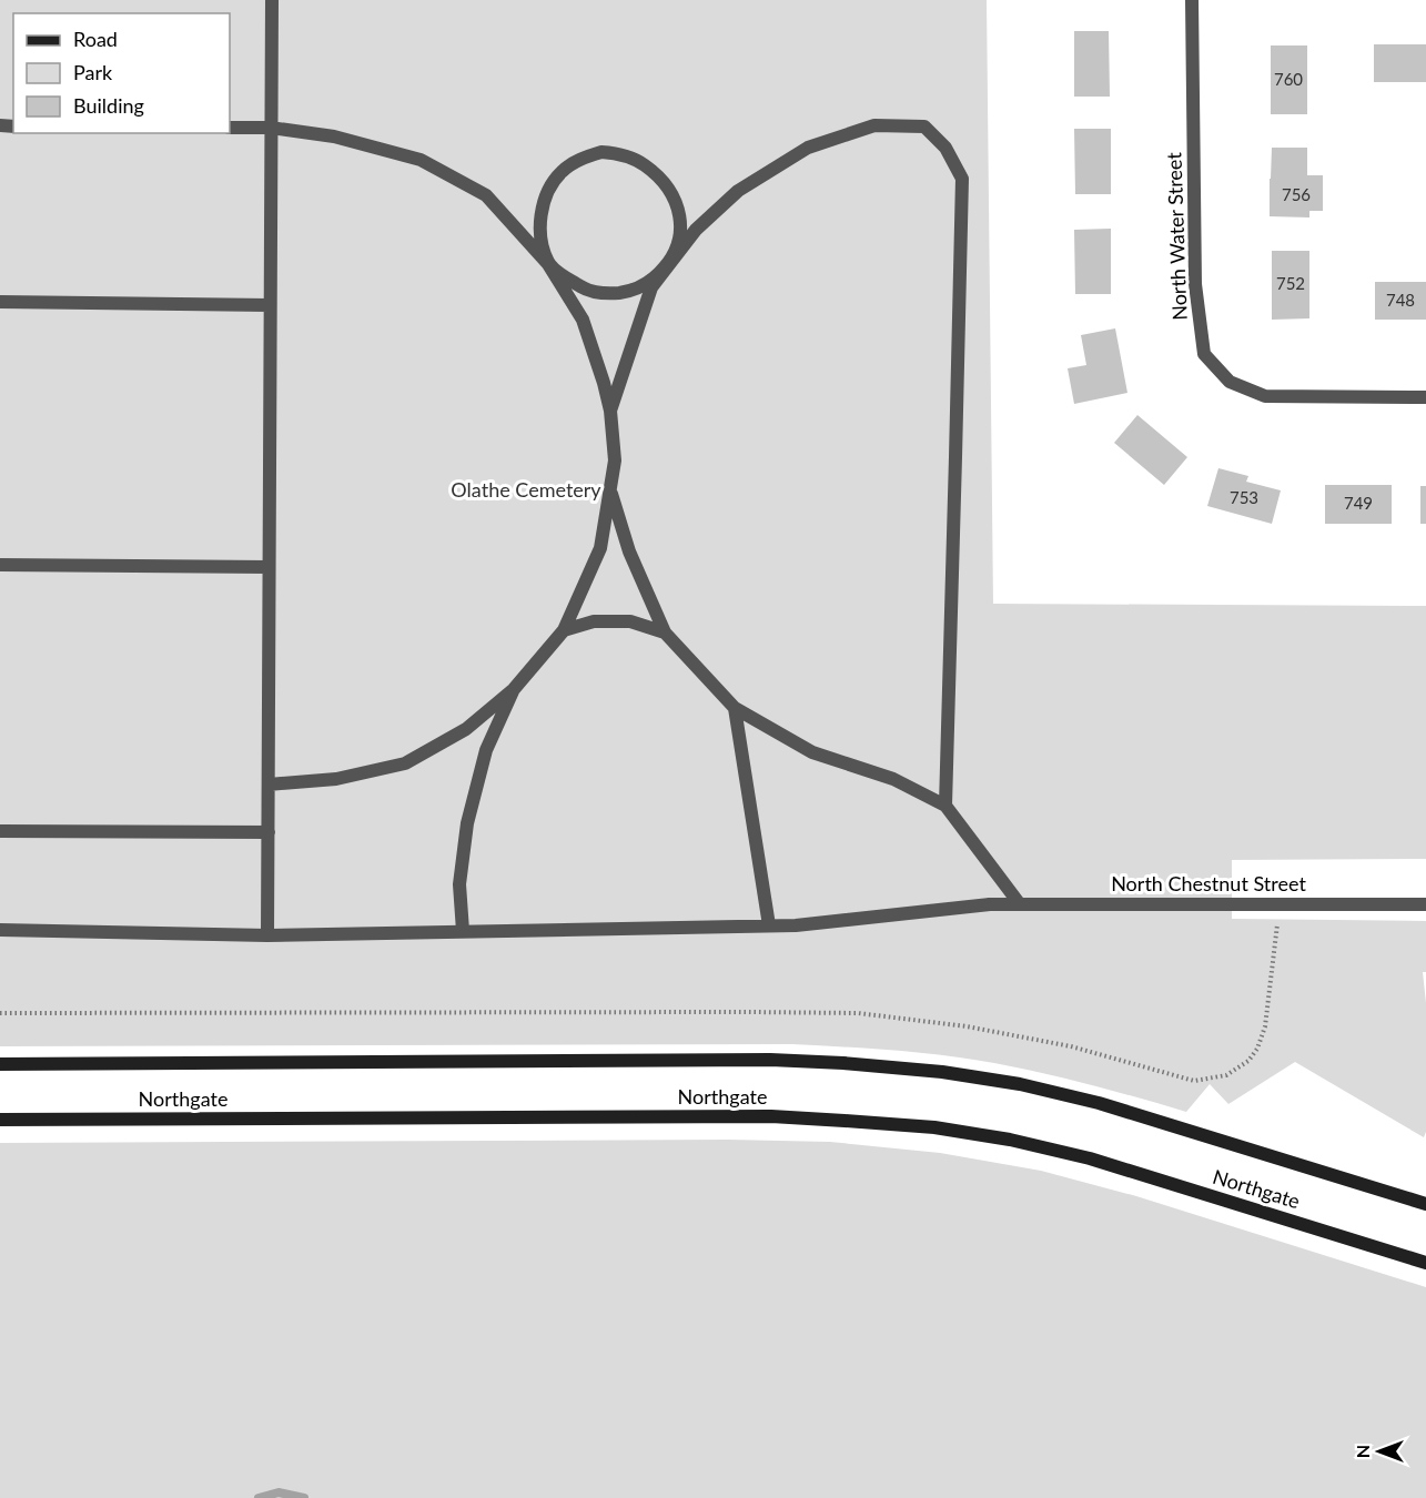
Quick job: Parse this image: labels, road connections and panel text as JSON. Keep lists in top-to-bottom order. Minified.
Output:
{"streets":{"main road":["Northgate"],"street":["North Water Street","North Chestnut Street"]},"parks":["Olathe Cemetery"],"house_numbers":["760","756","752","748","753","749"],"legend":["Road","Park","Building"],"north":"left"}
